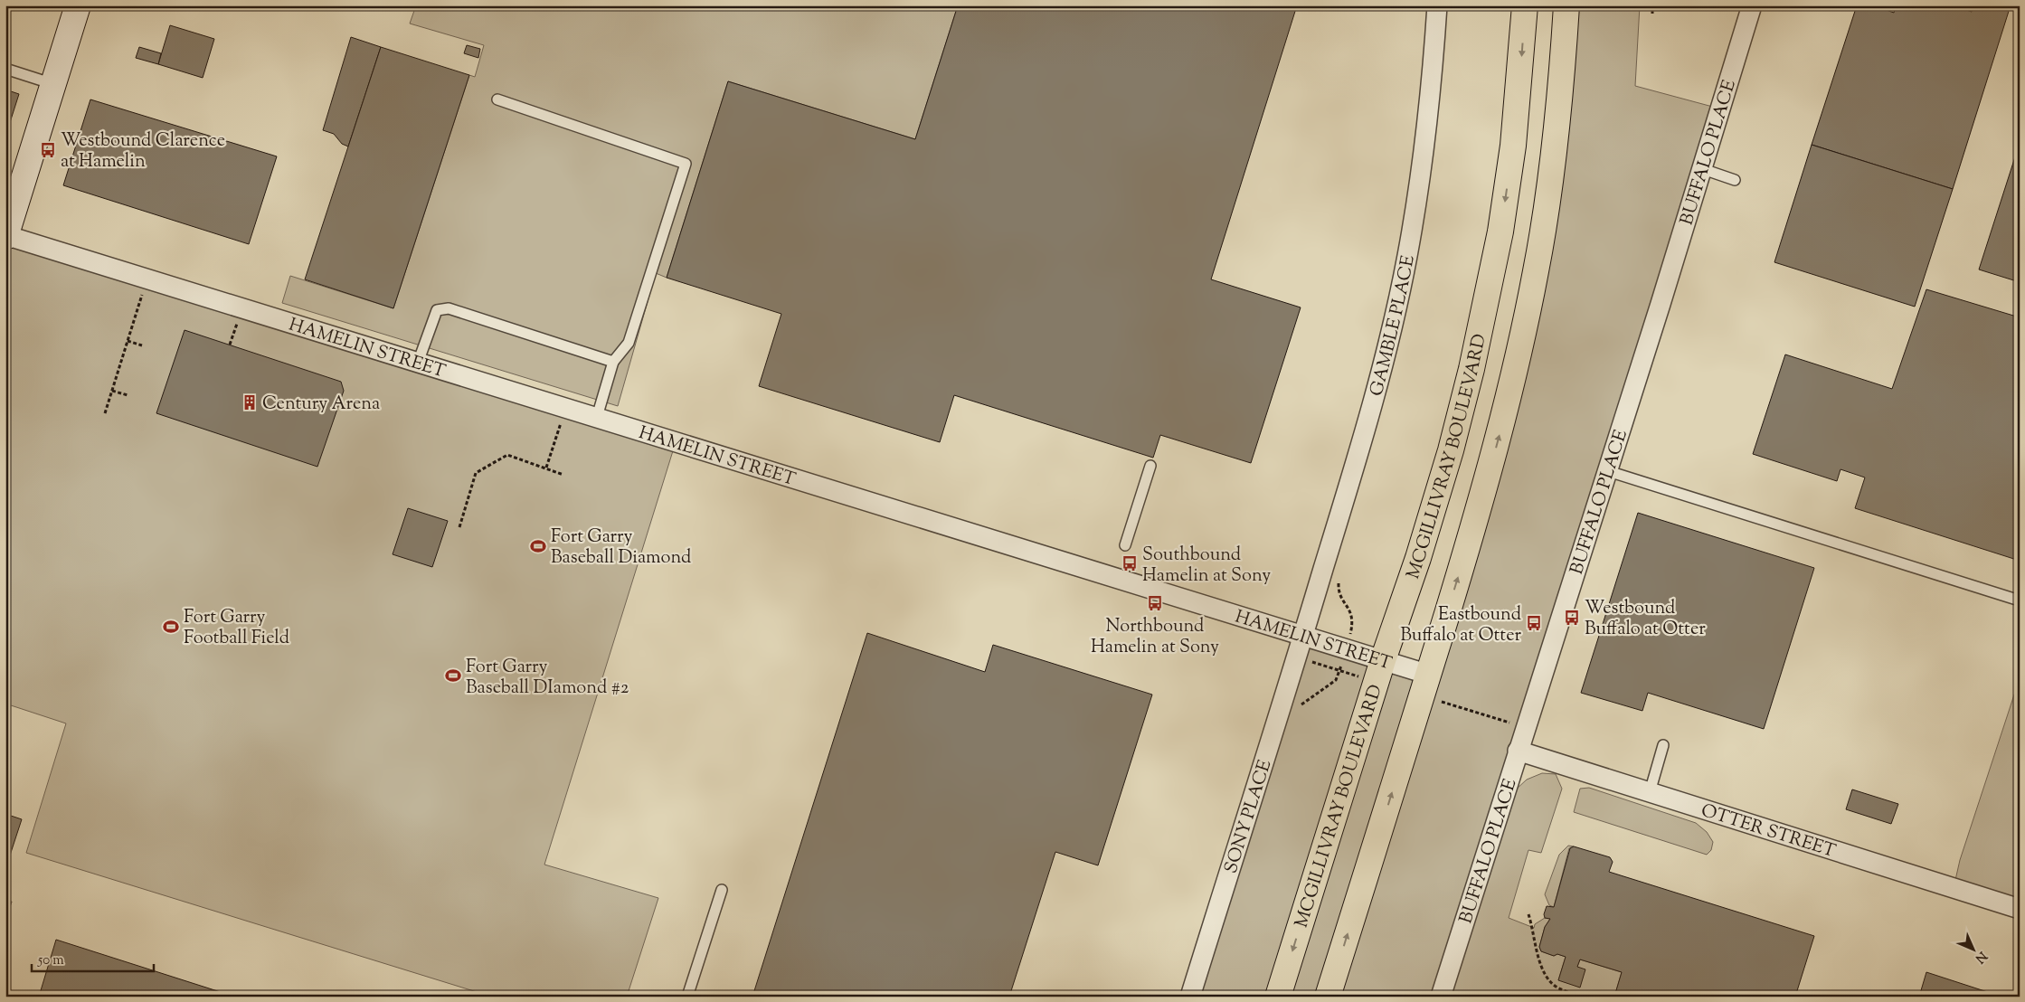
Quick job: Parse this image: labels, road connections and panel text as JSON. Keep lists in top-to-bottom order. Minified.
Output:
{"streets":{"main road":["MCGILLIVRAY BOULEVARD"],"street":["BUFFALO PLACE","GAMBLE PLACE","HAMELIN STREET","SONY PLACE","OTTER STREET"]},"crossings":[["BUFFALO PLACE","OTTER STREET"],["GAMBLE PLACE","HAMELIN STREET"],["GAMBLE PLACE","SONY PLACE"],["HAMELIN STREET","MCGILLIVRAY BOULEVARD"],["HAMELIN STREET","SONY PLACE"]],"places":{"bus stop":["Westbound Clarence at Hamelin","Southbound Hamelin at Sony","Northbound Hamelin at Sony","Westbound Buffalo at Otter","Eastbound Buffalo at Otter"],"building":["Century Arena"],"sports":["Fort Garry Baseball Diamond","Fort Garry Football Field","Fort Garry Baseball DIamond #2"]},"scale_bar":"50 m","north":"bottom right"}
